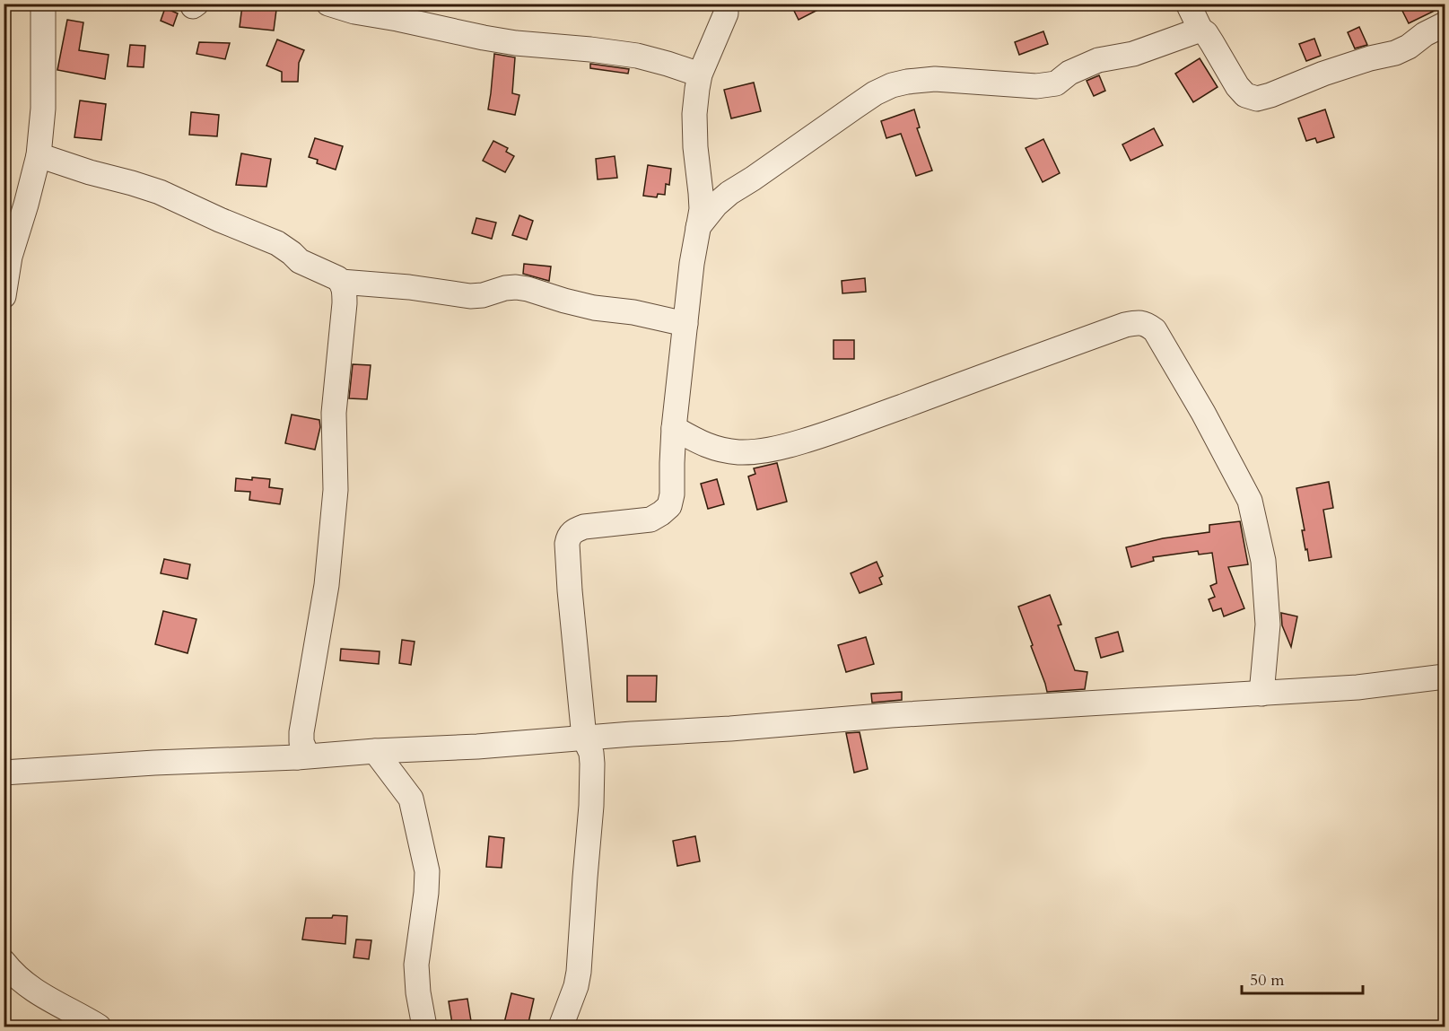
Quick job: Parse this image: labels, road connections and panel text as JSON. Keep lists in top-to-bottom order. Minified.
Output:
{"scale_bar":"50 m"}
